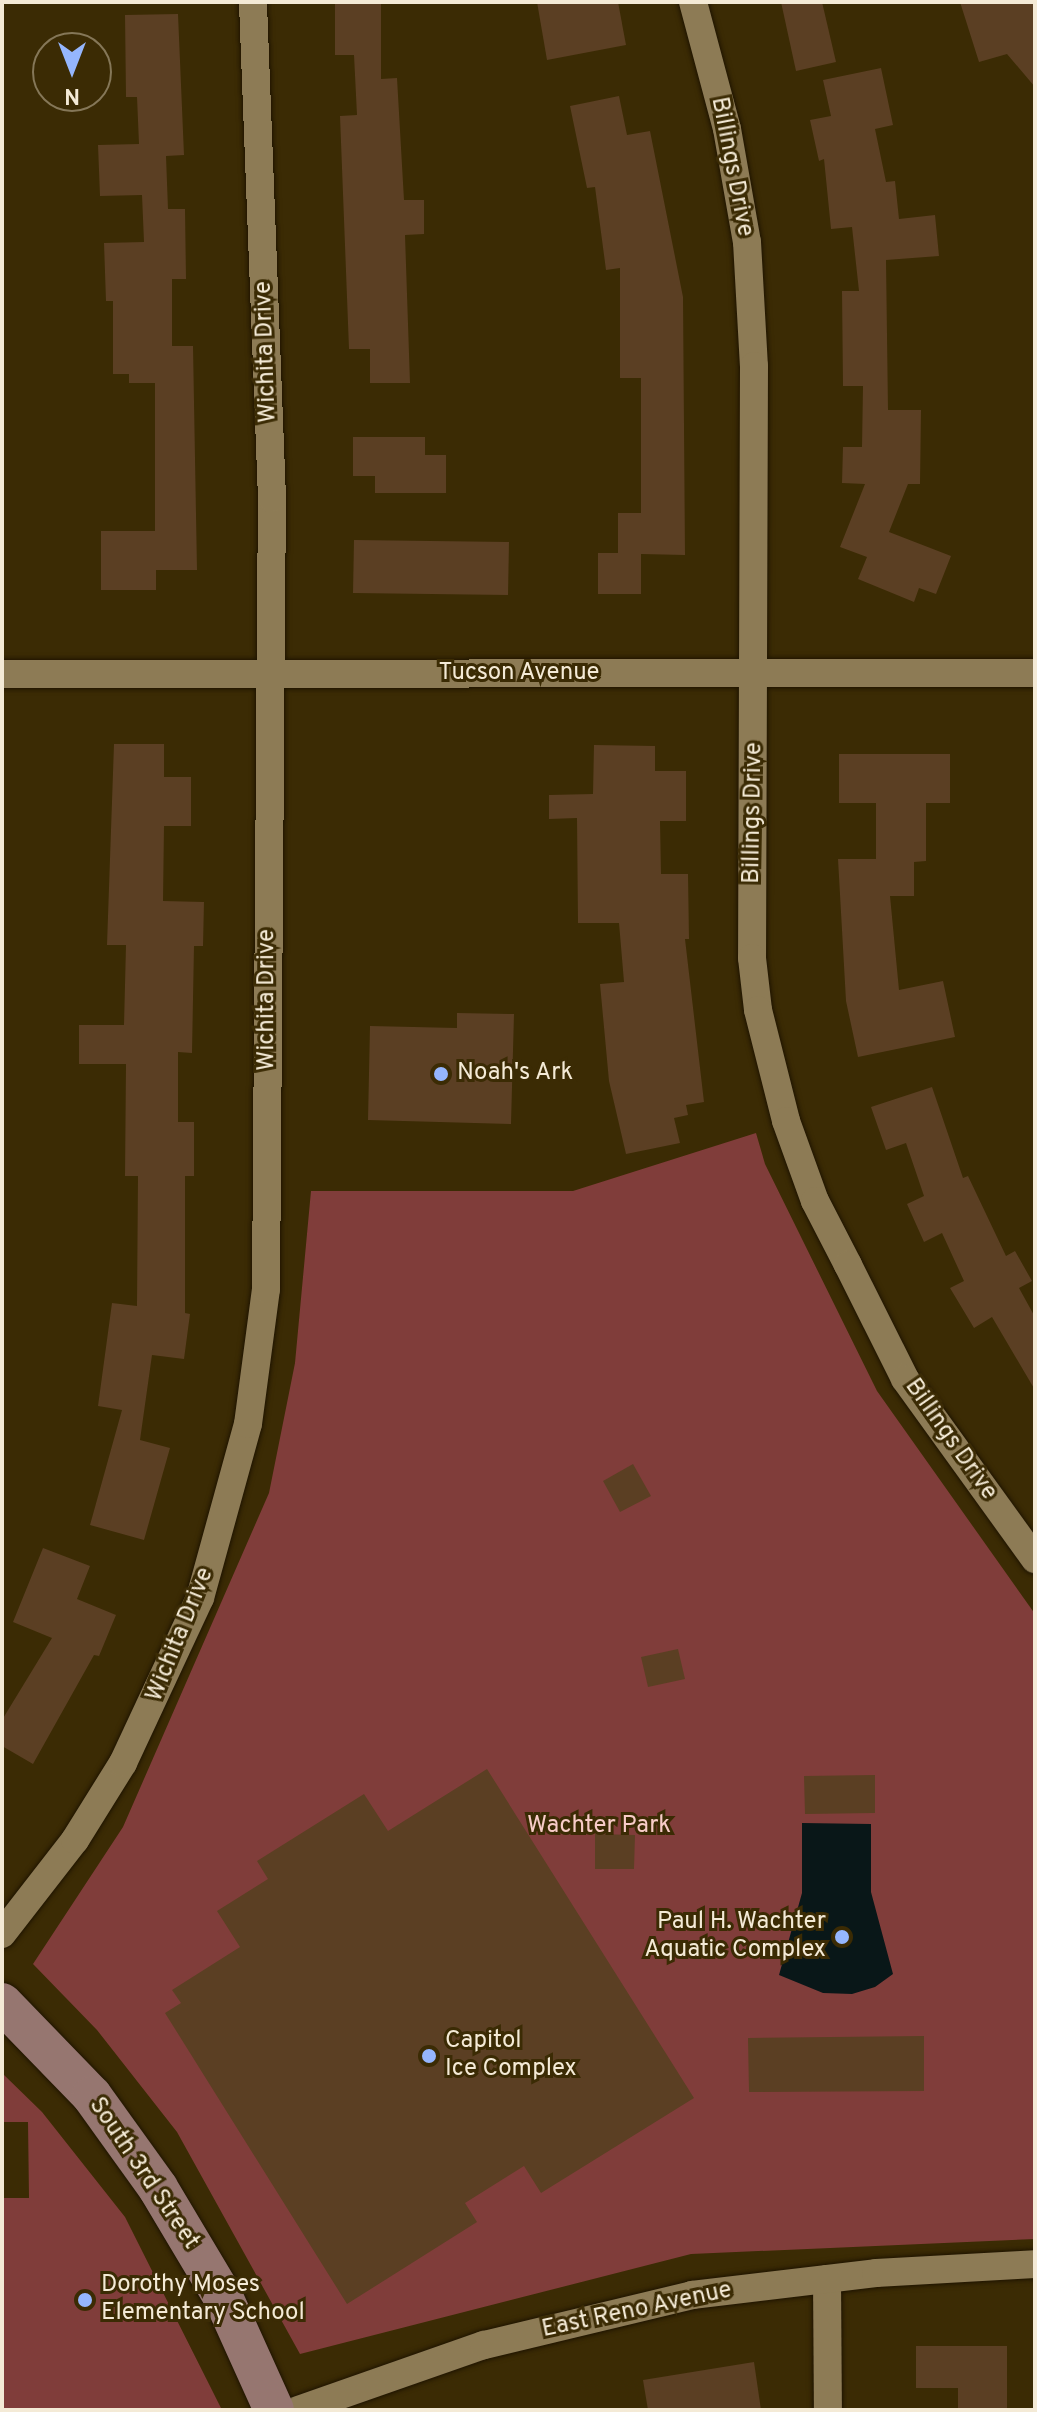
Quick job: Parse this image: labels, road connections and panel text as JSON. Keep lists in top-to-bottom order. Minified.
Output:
{"streets":{"street":["Billings Drive","Wichita Drive","Tucson Avenue","South 3rd Street","East Reno Avenue"]},"crossings":[["Billings Drive","Tucson Avenue"],["Wichita Drive","Tucson Avenue"]],"parks":["Wachter Park"],"places":["Noah's Ark","Paul H. Wachter Aquatic Complex","Capitol Ice Complex","Dorothy Moses Elementary School"],"north":"bottom"}
